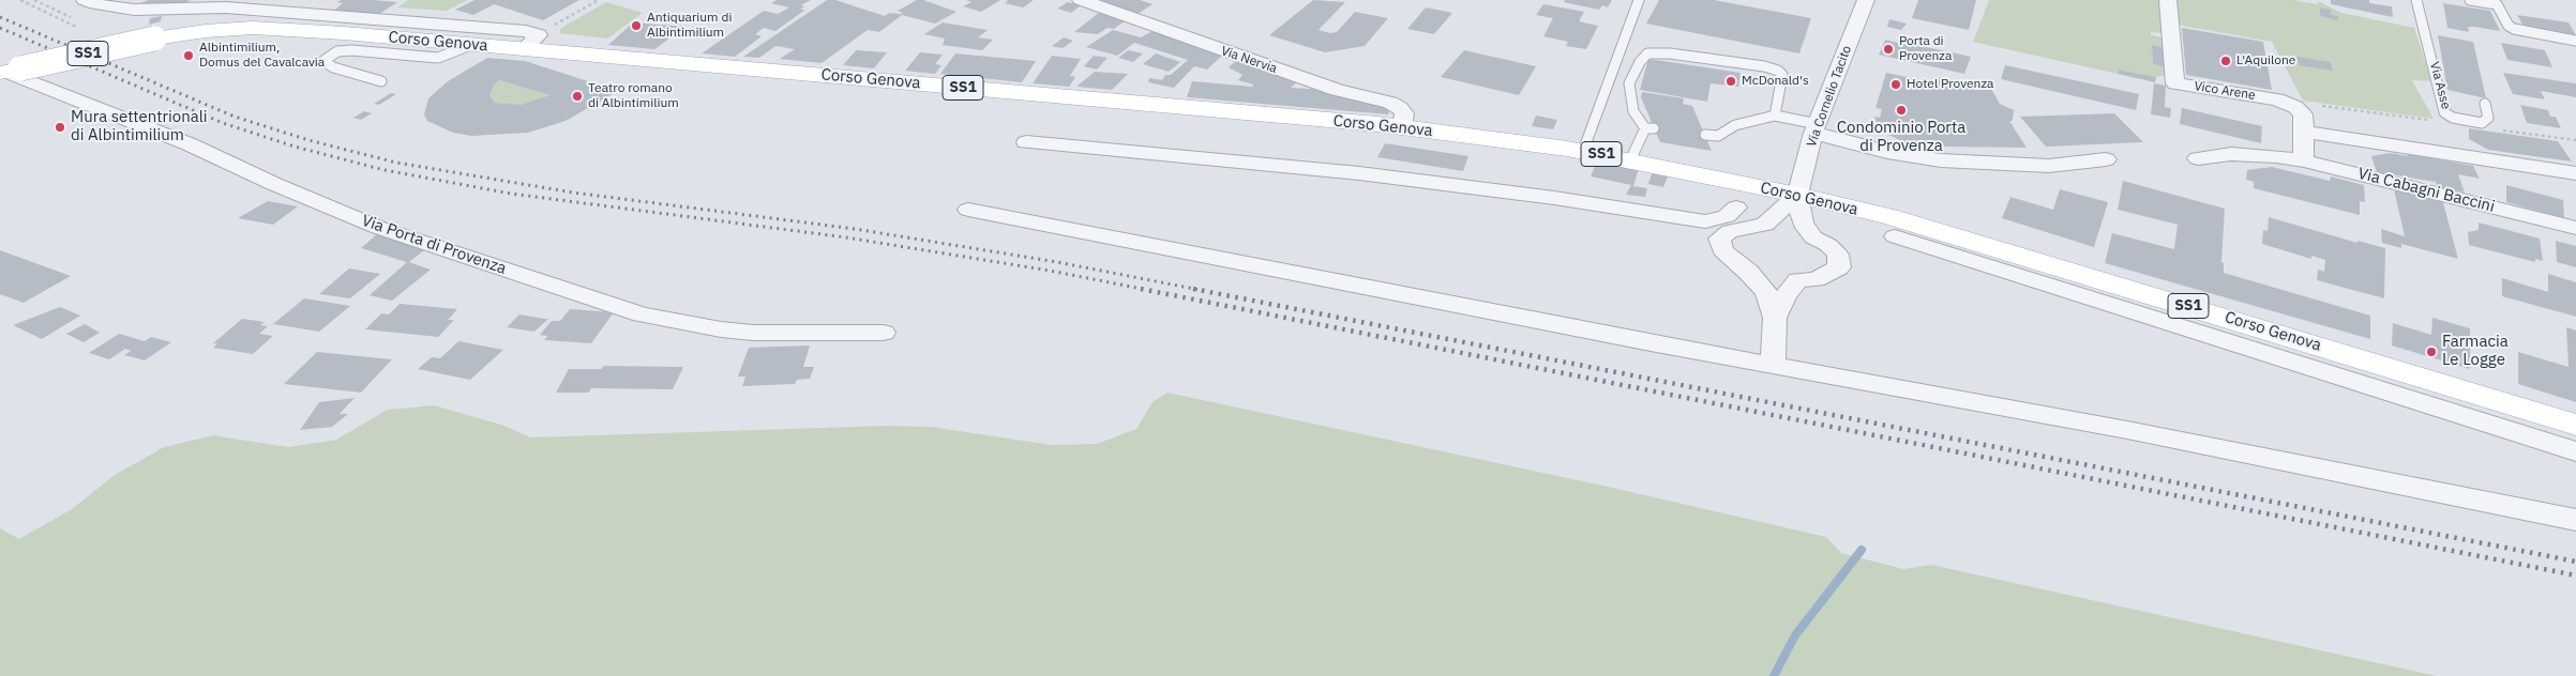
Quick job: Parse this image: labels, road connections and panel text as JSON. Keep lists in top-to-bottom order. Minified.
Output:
{"streets":{"main road":["Corso Genova","SS1"],"street":["Via Nervia","Vico Arene","Via Cornelio Tacito","Via Cabagni Baccini","Via Porta di Provenza"],"lane":["Via Asse"]},"crossings":[["Corso Genova","Via Nervia"],["Corso Genova","Via Cornelio Tacito"],["Corso Genova","Via Porta di Provenza"]],"places":["Antiquarium di Albintimilium","Porta di Provenza","Albintimilium, Domus del Cavalcavia","L'Aquilone","McDonald's","Hotel Provenza","Teatro romano di Albintimilium","Condominio Porta di Provenza","Mura settentrionali di Albintimilium","Farmacia Le Logge"]}
